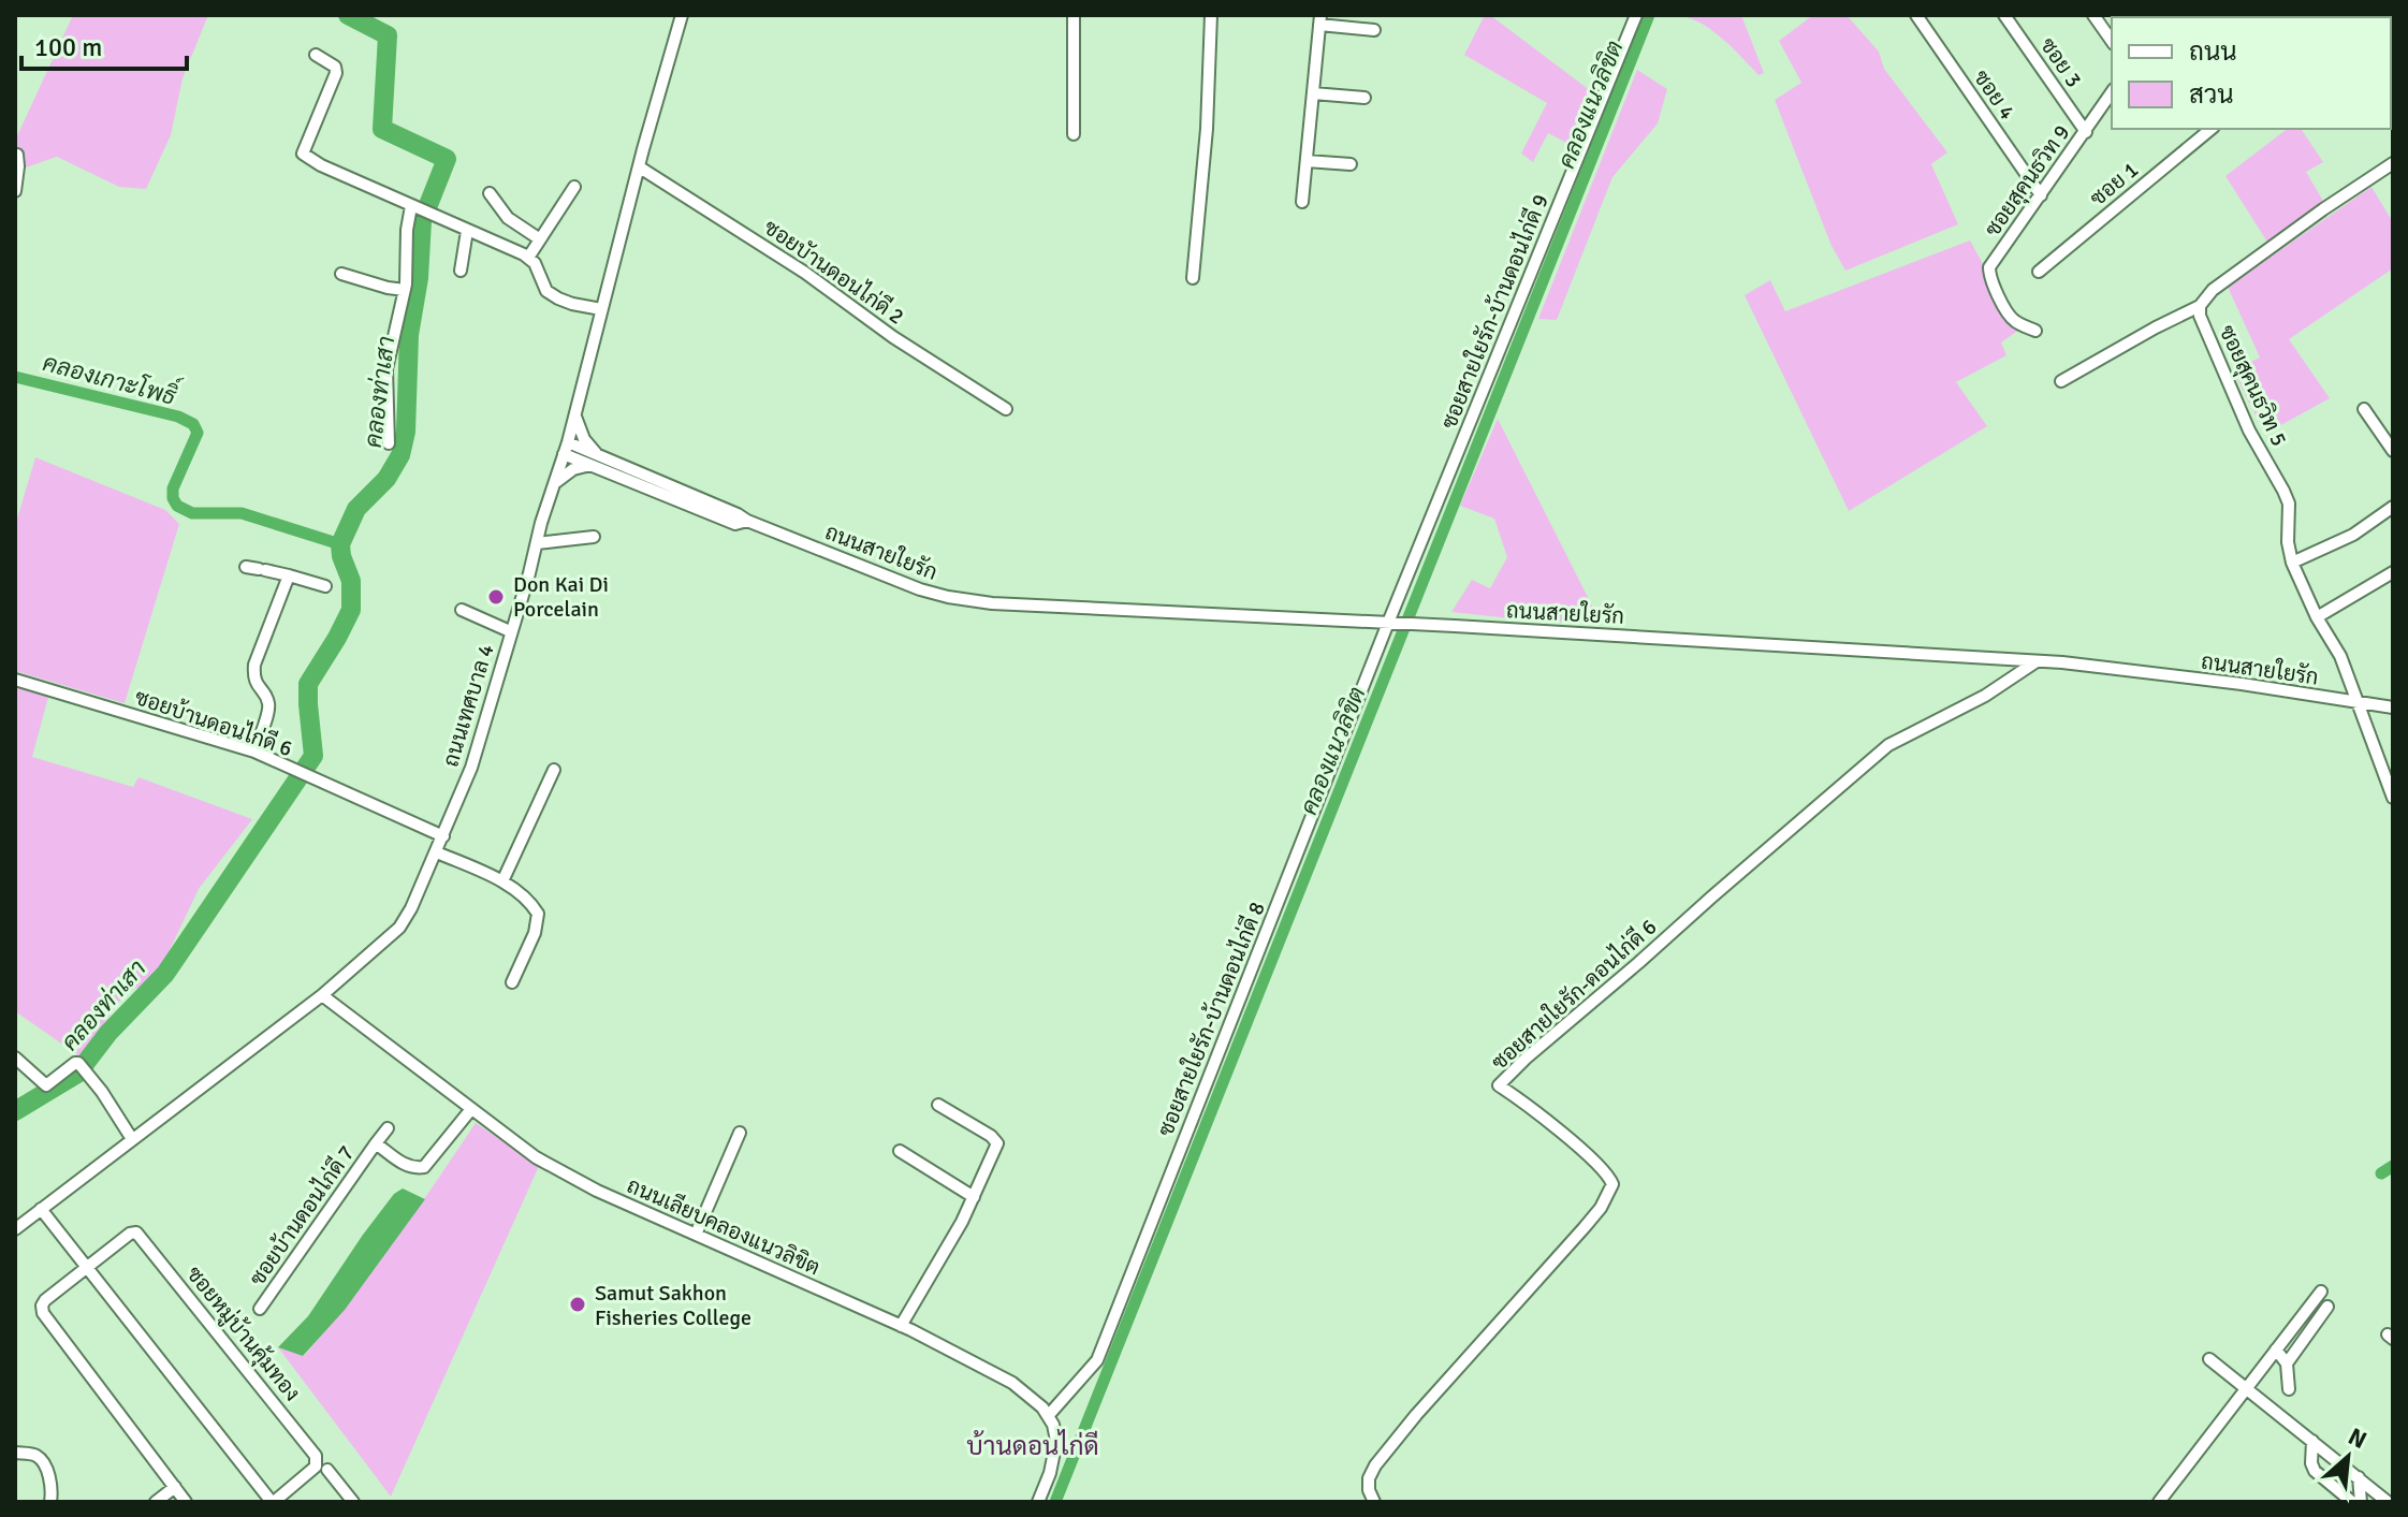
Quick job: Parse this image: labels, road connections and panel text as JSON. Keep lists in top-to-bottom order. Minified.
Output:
{"streets":{"street":["ซอย 3","ซอย 4","ซอยสุคนธวิท 9","ซอย 1","ซอยบัานดอนไก่ดี 2","ซอยสายใยรัก-บ้านดอนไก่ดี 9","ซอยสุคนธวิท 5","ถนนสายใยรัก","ถนนเทศบาล 4","ซอยบ้านดอนไก่ดี 6","ซอยสายใยรัก-ดอนไก่ดี 6","ซอยสายใยรัก-บ้านดอนไก่ดี 8","ซอยบ้านดอนไก่ดี 7","ถนนเลียบคลองแนวลิขิต","ซอยหมู่บ้านคุ้มทอง"]},"crossings":[["ซอย 3","ซอยสุคนธวิท 9"],["ซอย 4","ซอยสุคนธวิท 9"],["ซอยบัานดอนไก่ดี 2","ถนนเทศบาล 4"],["ซอยสายใยรัก-บ้านดอนไก่ดี 9","ถนนสายใยรัก"],["ซอยสายใยรัก-บ้านดอนไก่ดี 9","ซอยสายใยรัก-บ้านดอนไก่ดี 8"],["ซอยสุคนธวิท 5","ถนนสายใยรัก"],["ถนนสายใยรัก","ถนนเทศบาล 4"],["ถนนสายใยรัก","ซอยสายใยรัก-ดอนไก่ดี 6"],["ถนนสายใยรัก","ซอยสายใยรัก-บ้านดอนไก่ดี 8"],["ถนนเทศบาล 4","ซอยบ้านดอนไก่ดี 6"],["ถนนเทศบาล 4","ถนนเลียบคลองแนวลิขิต"],["ถนนเทศบาล 4","ซอยหมู่บ้านคุ้มทอง"],["ซอยสายใยรัก-บ้านดอนไก่ดี 8","ถนนเลียบคลองแนวลิขิต"],["ซอยบ้านดอนไก่ดี 7","ถนนเลียบคลองแนวลิขิต"]],"districts":["บ้านดอนไก่ดี"],"water":["คลองแนวลิขิต","คลองเกาะโพธิ์","คลองท่าเสา"],"places":["Don Kai Di Porcelain","Samut Sakhon Fisheries College"],"legend":["ถนน","สวน"],"scale_bar":"100 m","north":"top right"}
